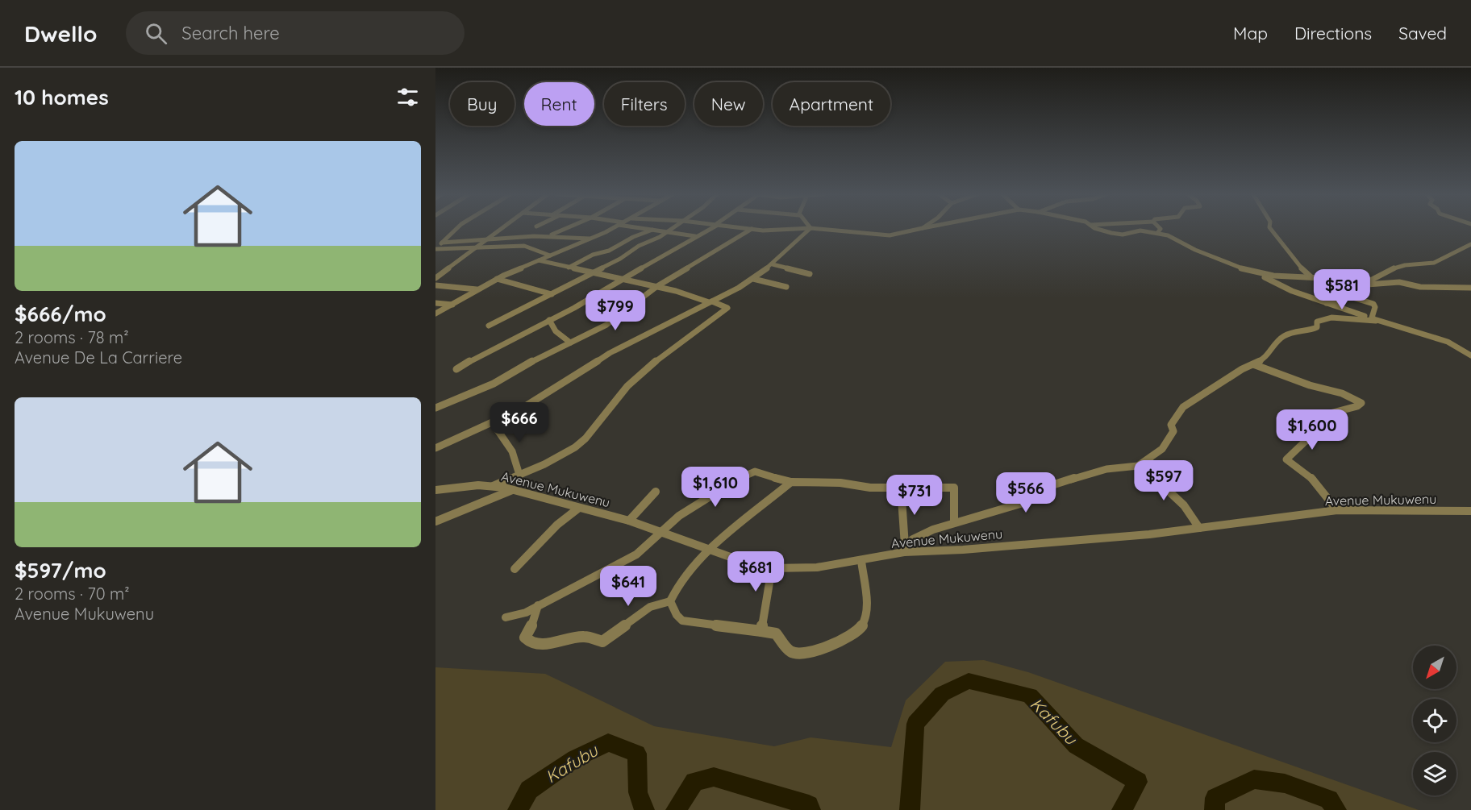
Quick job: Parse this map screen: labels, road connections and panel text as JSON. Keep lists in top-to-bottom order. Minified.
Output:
{"streets":{"street":["Avenue Mukuwenu"]},"water":["Kafubu"],"north":"bottom left","page":{"header":"Dwello","search":"Search here","nav":["Map","Directions","Saved"],"heading":"10 homes","chip":["Buy","Rent","Filters","New","Apartment"],"list":[{"name":"$666/mo","note":"2 rooms · 78 m² · Avenue De La Carriere"},{"name":"$597/mo","note":"2 rooms · 70 m² · Avenue Mukuwenu"}],"price":["$581","$799","$666","$1,600","$597","$1,610","$566","$731","$681","$641"]}}
